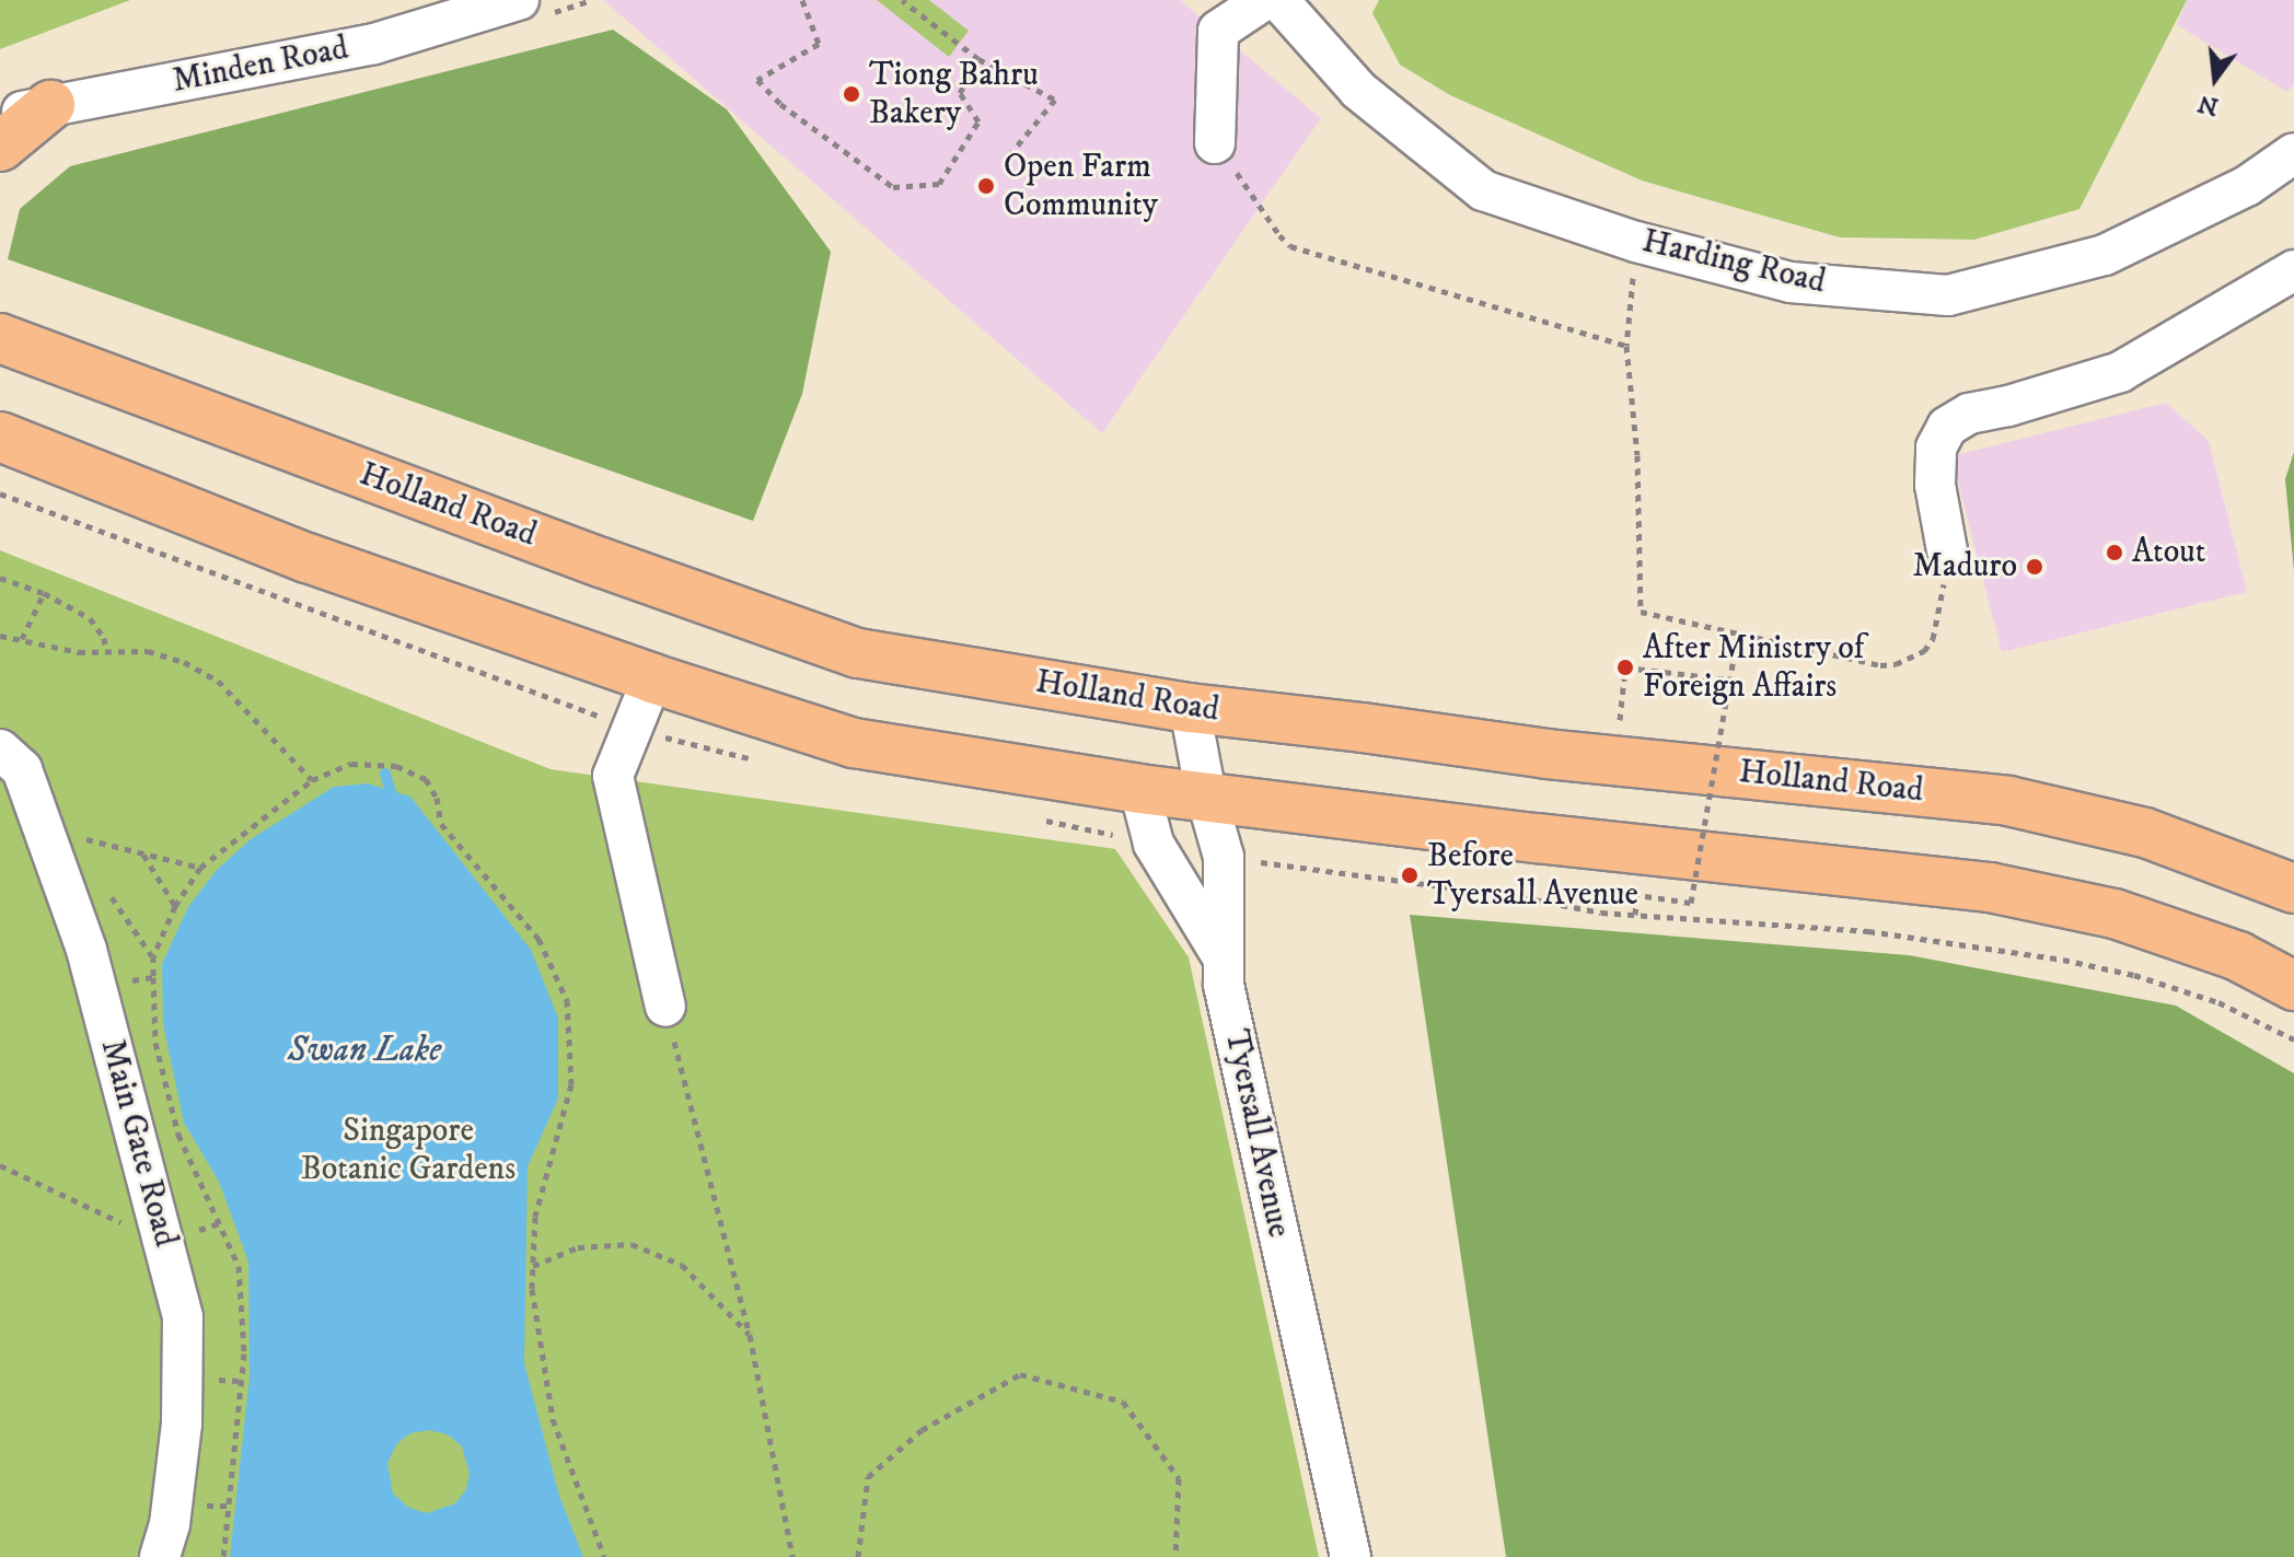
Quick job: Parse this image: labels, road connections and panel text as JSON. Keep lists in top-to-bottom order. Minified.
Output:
{"streets":{"main road":["Holland Road"],"street":["Minden Road","Harding Road","Tyersall Avenue","Main Gate Road"]},"crossings":[["Holland Road","Tyersall Avenue"]],"water":["Swan Lake"],"parks":["Singapore Botanic Gardens"],"places":["Tiong Bahru Bakery","Open Farm Community","Atout","Maduro","After Ministry of Foreign Affairs","Before Tyersall Avenue"],"north":"bottom"}
